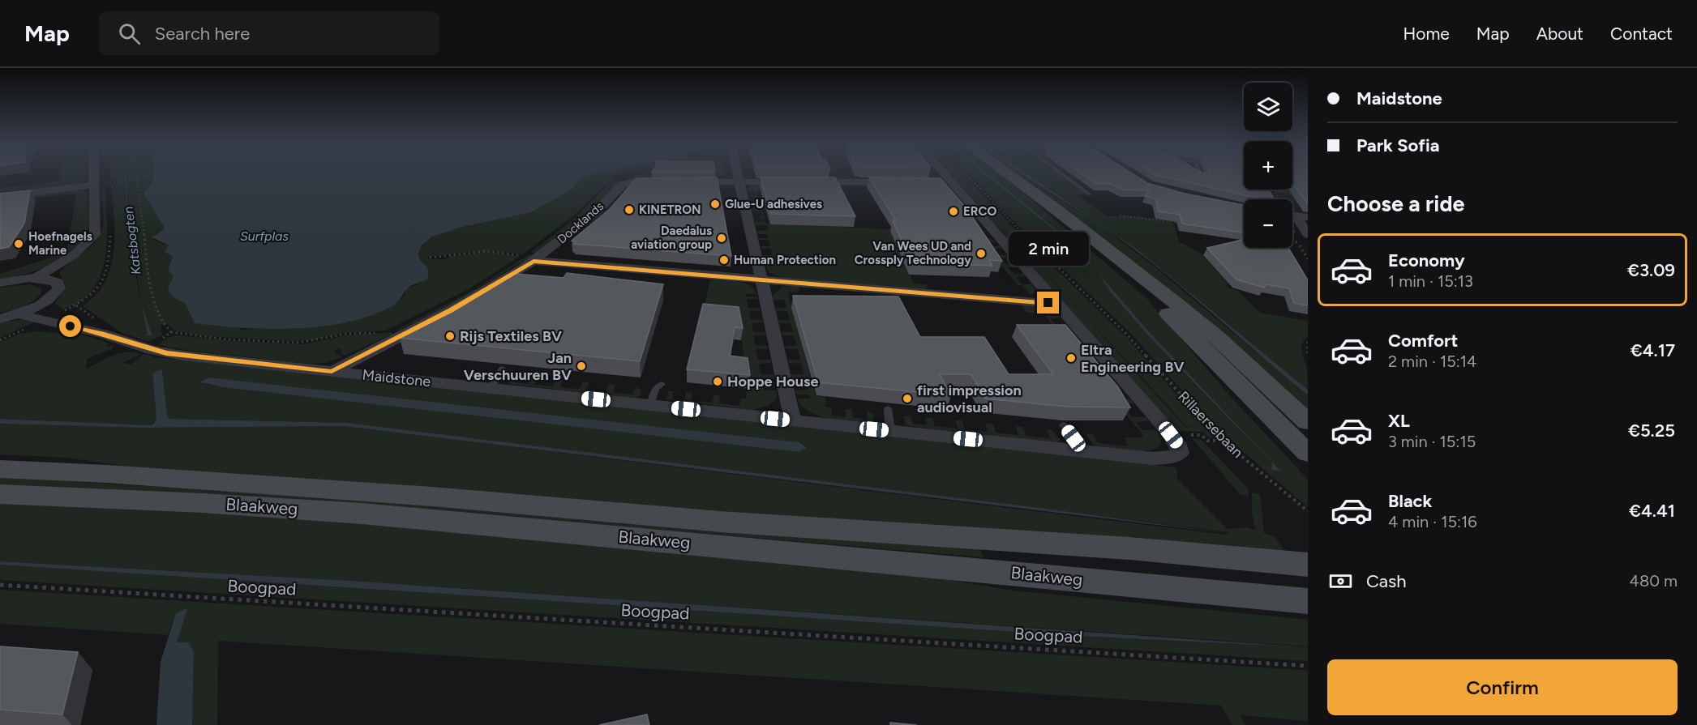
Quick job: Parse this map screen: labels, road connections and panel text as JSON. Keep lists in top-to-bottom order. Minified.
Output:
{"streets":{"main road":["Blaakweg"],"street":["Docklands","Maidstone"],"path":["Rillaersebaan","Boogpad"]},"crossings":[["Docklands","Maidstone"]],"water":["Surfplas","Katsbogten"],"places":["Glue-U adhesives","KINETRON","ERCO","Daedalus aviation group","Hoefnagels Marine","Van Wees UD and Crossply Technology","Human Protection","Rijs Textiles BV","Eltra Engineering BV","Jan Verschuuren BV","Hoppe House","first impression audiovisual"],"page":{"header":"Map","search":"Search here","nav":["Home","Map","About","Contact"],"banner":["Maidstone","Park Sofia"],"map_buttons":["+","−"],"heading":"Choose a ride","bubble":"2 min","list":[{"name":"Economy","note":"1 min · 15:13","value":"€3.09"},{"name":"Comfort","note":"2 min · 15:14","value":"€4.17"},{"name":"XL","note":"3 min · 15:15","value":"€5.25"},{"name":"Black","note":"4 min · 15:16","value":"€4.41"}],"pay":["Cash","480 m"],"buttons":"Confirm"}}
